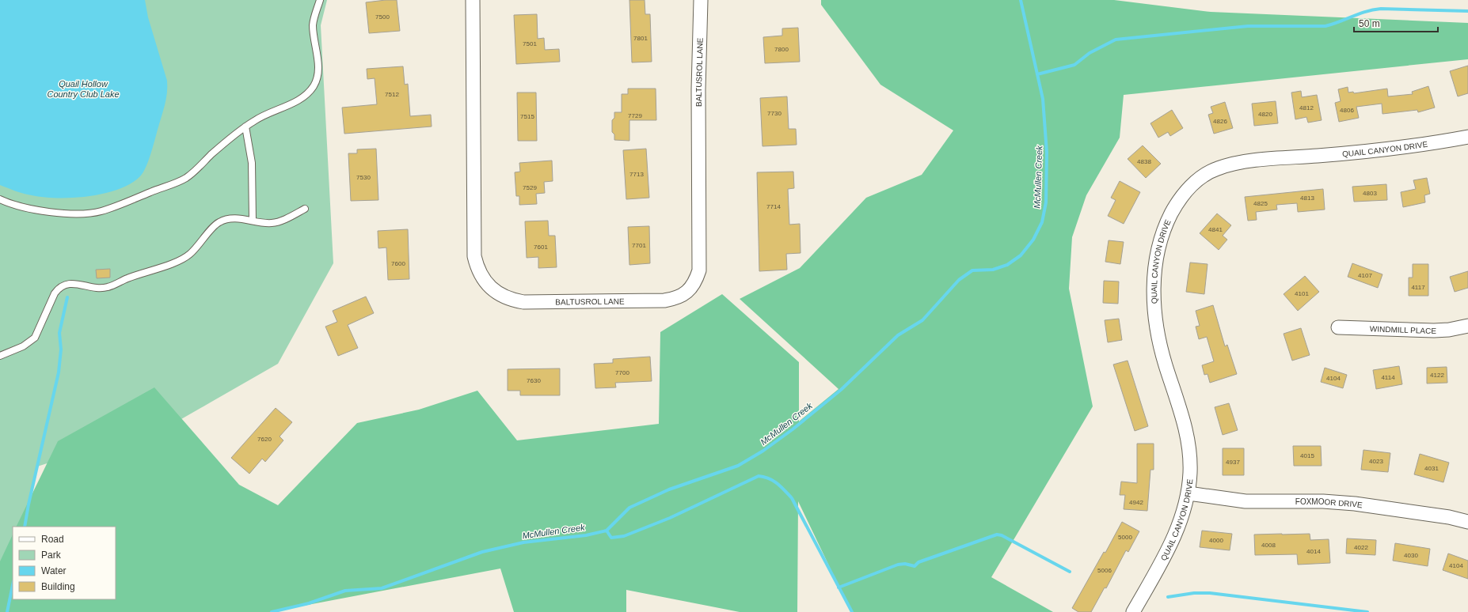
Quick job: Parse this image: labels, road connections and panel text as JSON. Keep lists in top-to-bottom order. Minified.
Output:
{"streets":{"street":["BALTUSROL LANE","QUAIL CANYON DRIVE","WINDMILL PLACE","FOXMOOR DRIVE"]},"crossings":[["QUAIL CANYON DRIVE","FOXMOOR DRIVE"]],"water":["Quail Hollow Country Club Lake","McMullen Creek"],"house_numbers":["7500","7801","7501","7800","7512","4812","4806","7730","4820","7729","7515","4826","4838","7713","7530","7529","4803","4813","4825","7714","4841","7701","7601","7600","4107","4117","4101","7700","4122","4114","4104","7630","7620","4015","4023","4937","4031","4942","5000","4000","4008","4022","4014","4030","4104","5006"],"legend":["Road","Park","Water","Building"],"scale_bar":"50 m"}
